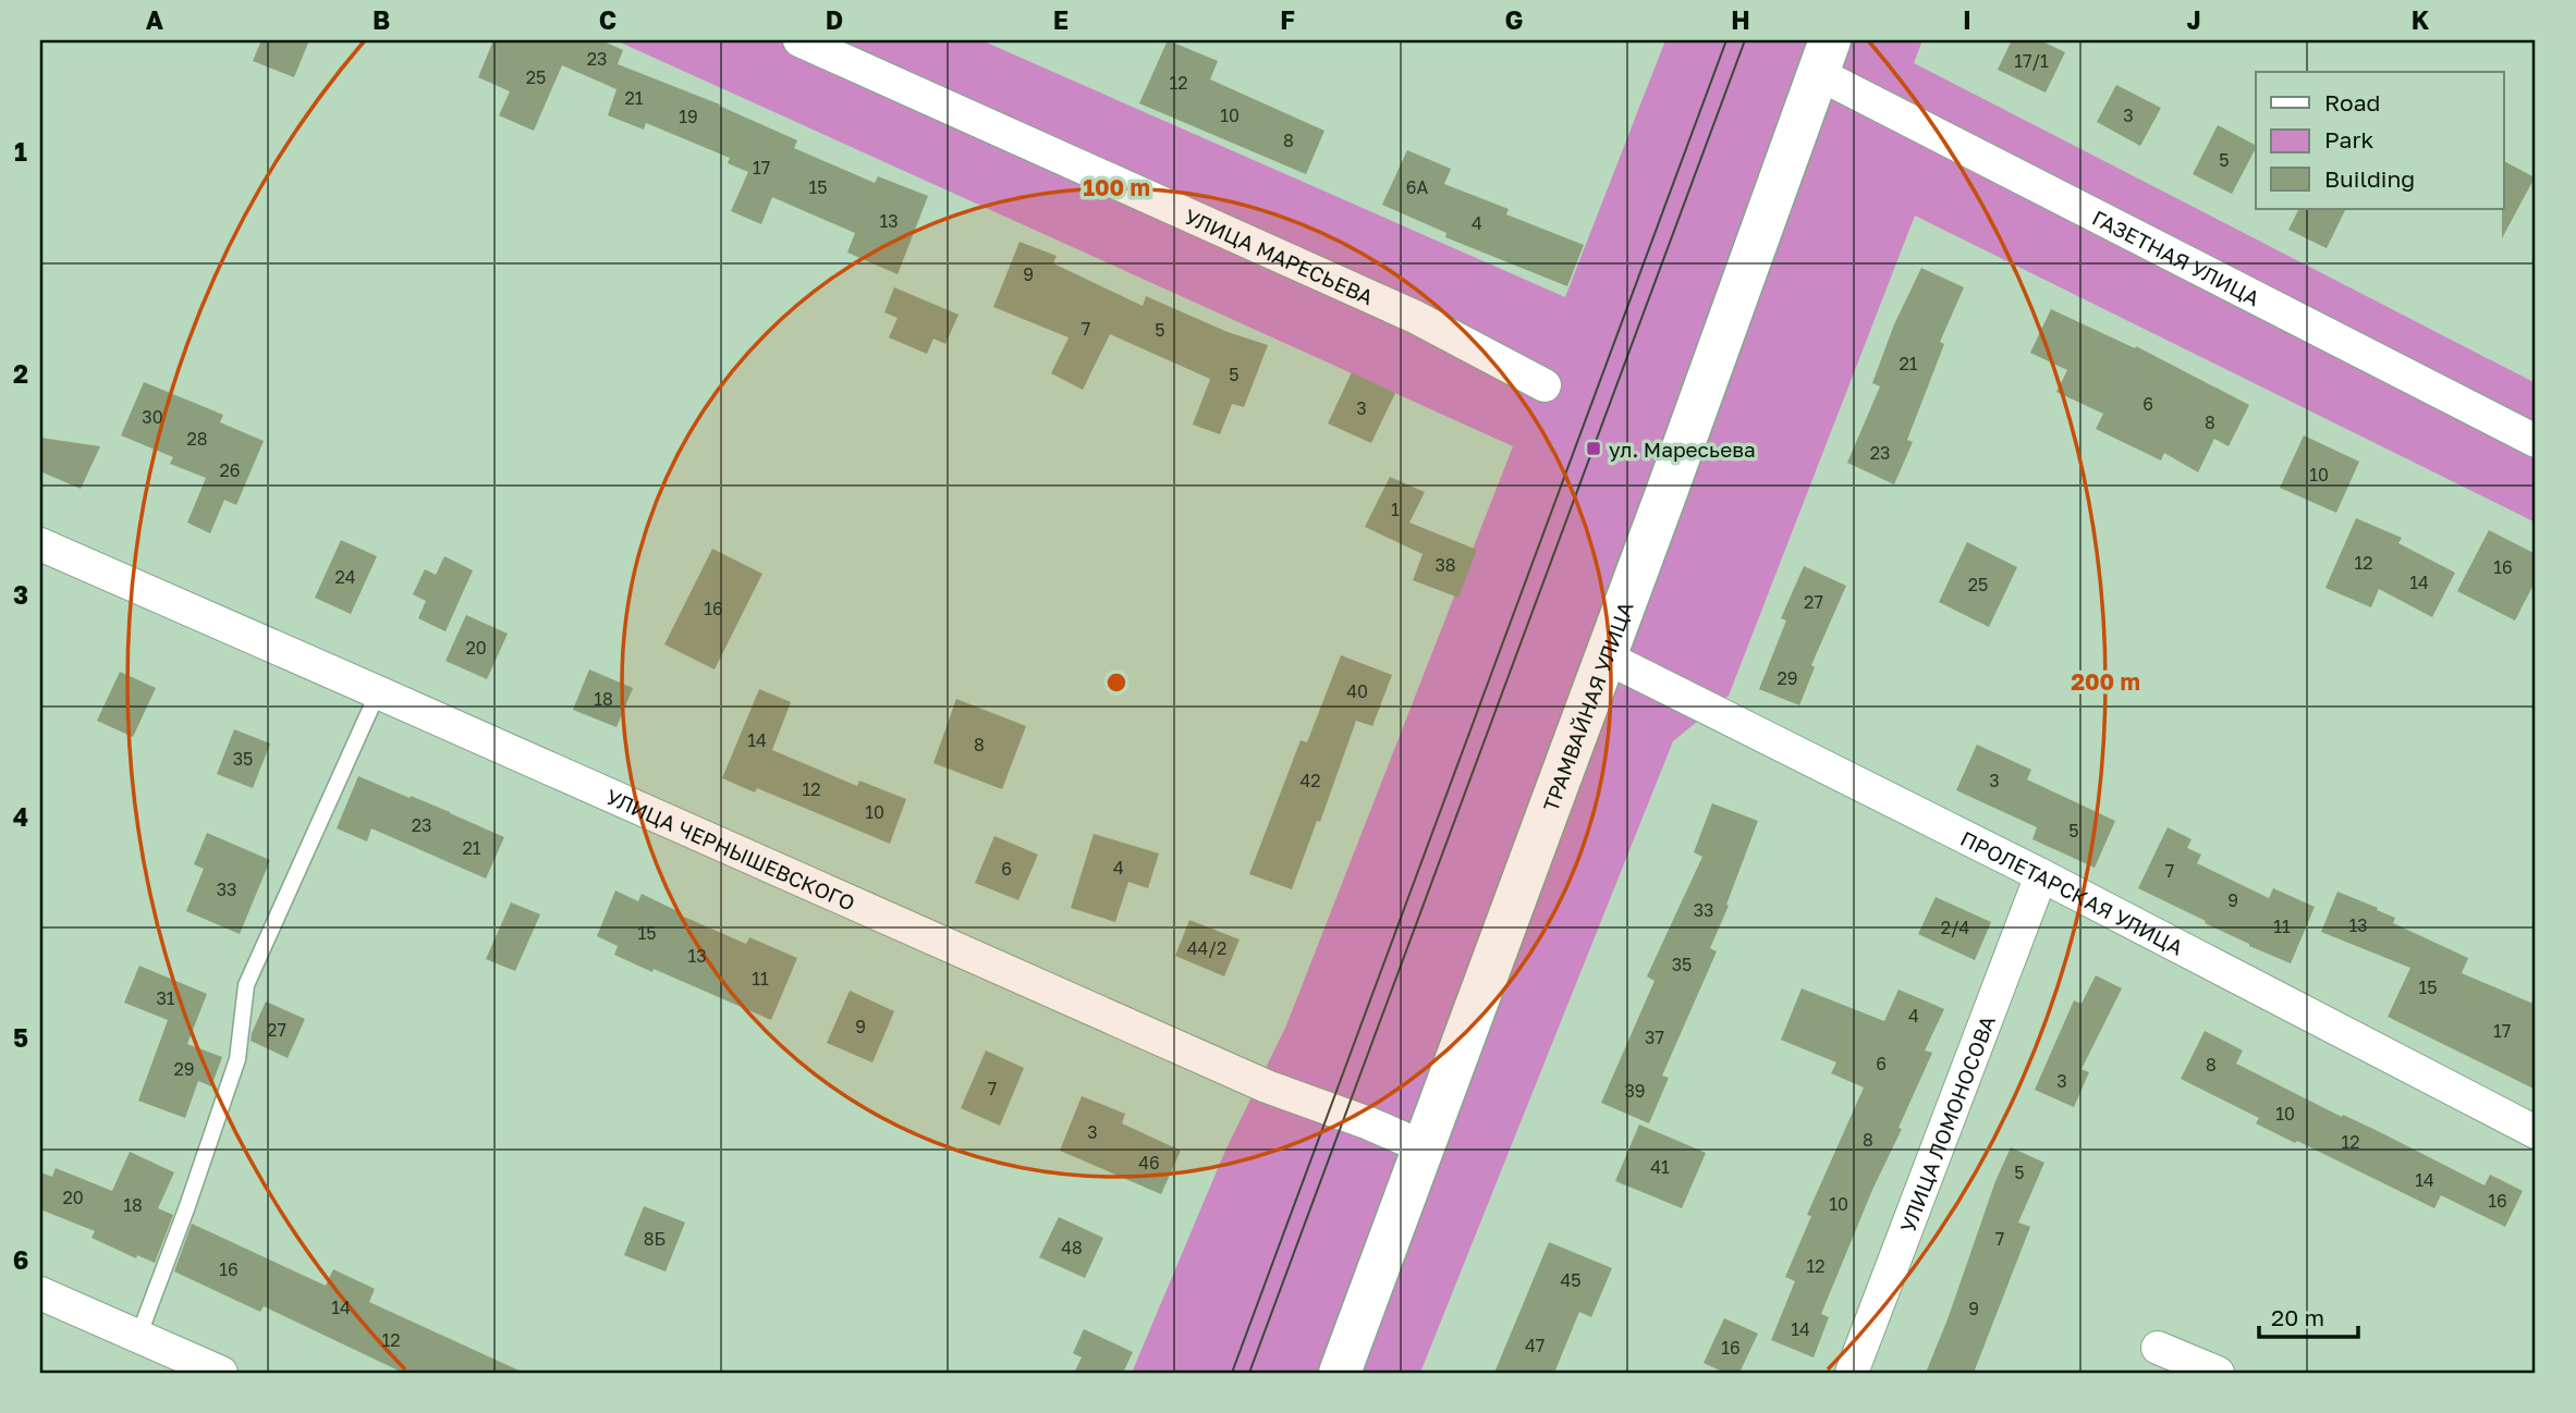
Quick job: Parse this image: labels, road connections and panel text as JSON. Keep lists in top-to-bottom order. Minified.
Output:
{"streets":{"main road":["ТРАМВАЙНАЯ УЛИЦА"],"street":["УЛИЦА МАРЕСЬЕВА","ГАЗЕТНАЯ УЛИЦА","УЛИЦА ЧЕРНЫШЕВСКОГО","ПРОЛЕТАРСКАЯ УЛИЦА","УЛИЦА ЛОМОНОСОВА"]},"crossings":[["ГАЗЕТНАЯ УЛИЦА","ТРАМВАЙНАЯ УЛИЦА"],["ТРАМВАЙНАЯ УЛИЦА","УЛИЦА ЧЕРНЫШЕВСКОГО"],["ТРАМВАЙНАЯ УЛИЦА","ПРОЛЕТАРСКАЯ УЛИЦА"],["ПРОЛЕТАРСКАЯ УЛИЦА","УЛИЦА ЛОМОНОСОВА"]],"places":{"transit":["ул. Маресьева"]},"house_numbers":["23","17/1","25","12","21","10","3","19","8","5","17","15","6А","13","4","9","7","5","21","5","6","3","30","8","28","23","26","10","1","12","38","16","24","14","25","27","16","20","29","40","18","14","8","35","42","3","12","10","23","5","21","4","6","7","33","9","33","13","11","2/4","15","44/2","13","35","11","15","31","4","9","27","17","37","6","8","29","3","7","39","10","3","8","12","46","41","5","14","20","16","10","18","8Б","7","48","12","16","45","14","9","14","12","47","16"],"legend":["Road","Park","Building"],"scale_bar":"20 m","grid":{"columns":["A","B","C","D","E","F","G","H","I","J","K"],"rows":["1","2","3","4","5","6"]},"rings":["100 m","200 m"]}
